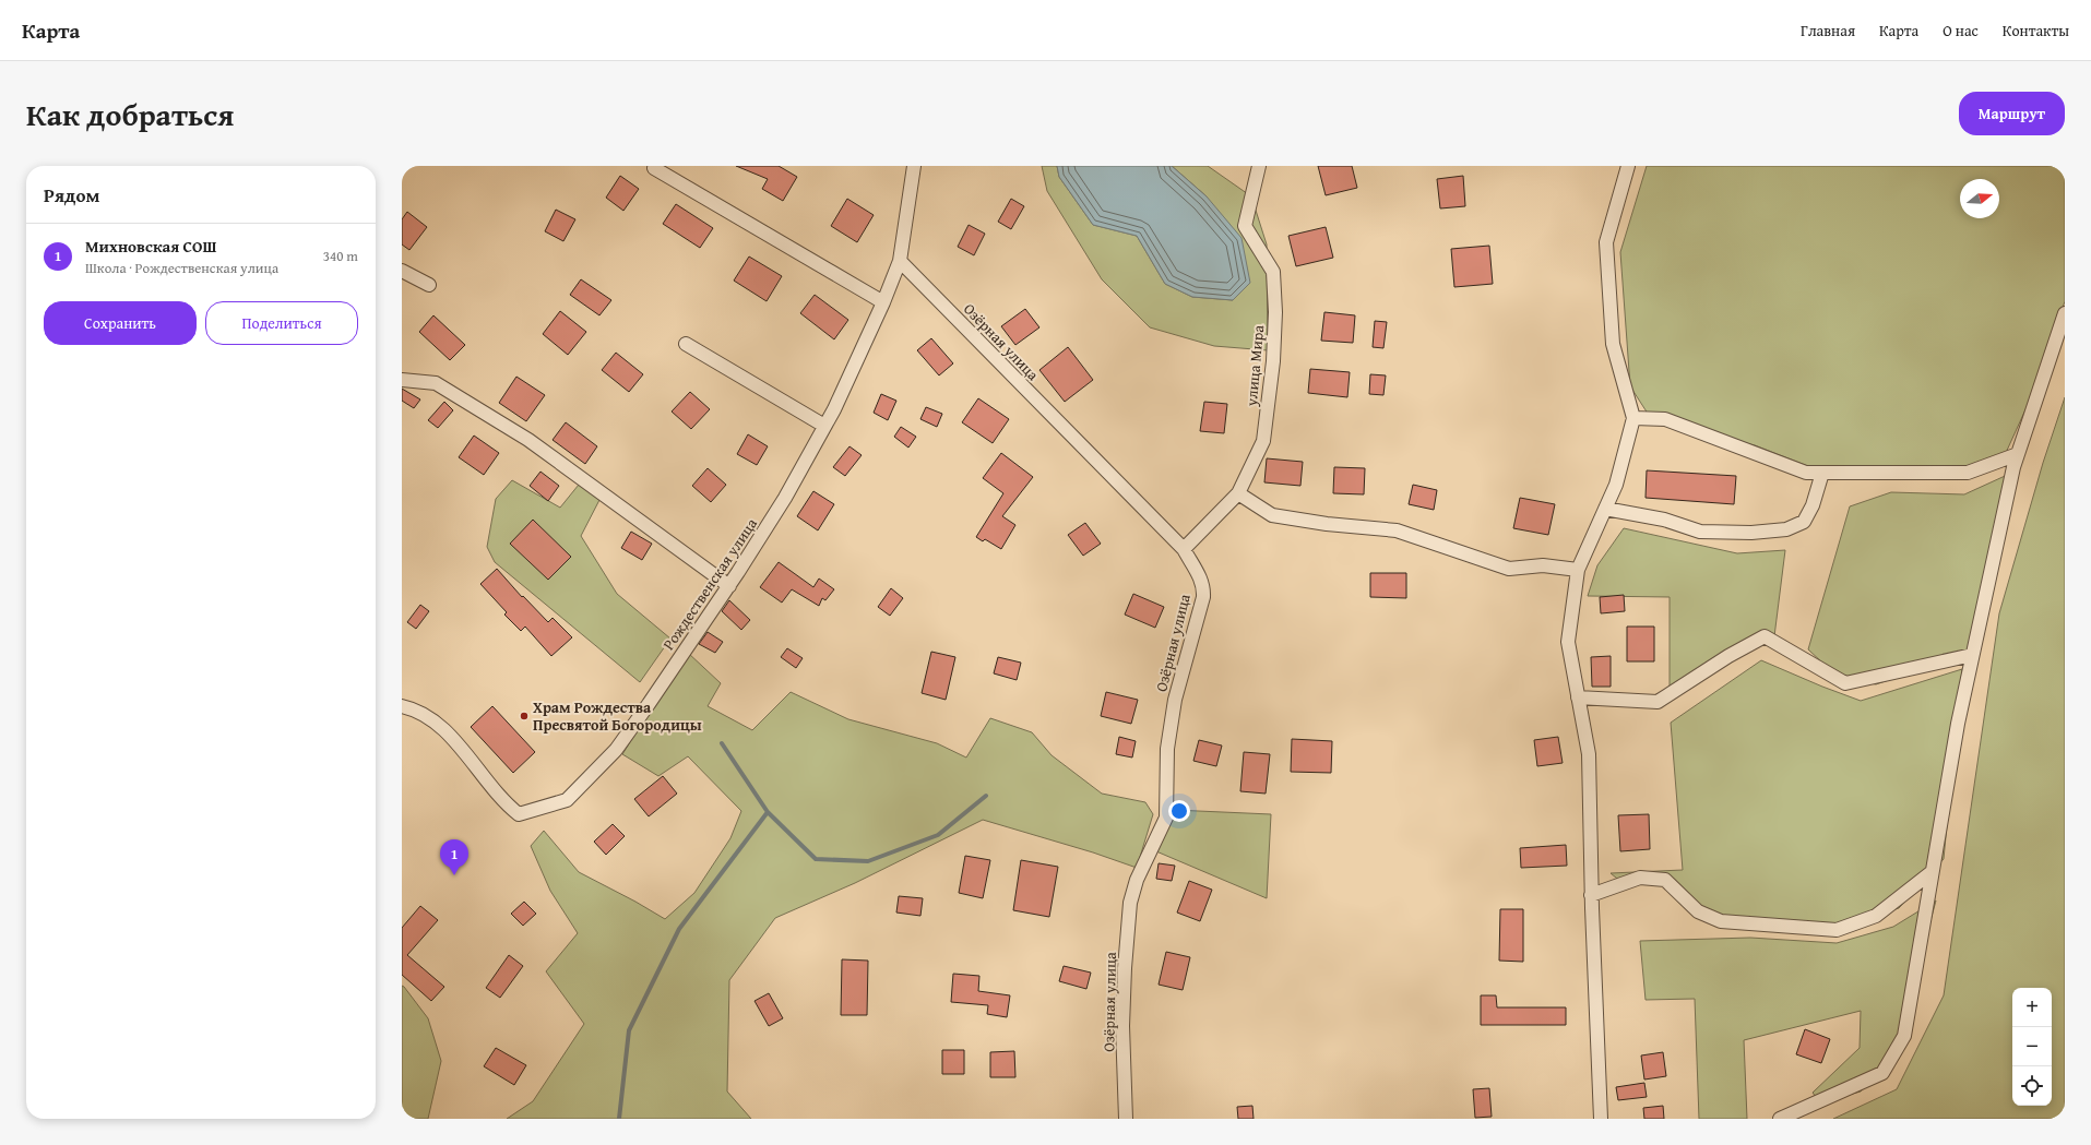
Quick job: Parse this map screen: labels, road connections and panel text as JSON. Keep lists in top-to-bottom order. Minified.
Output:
{"streets":{"street":["Озёрная улица","улица Мира","Рождественская улица"]},"crossings":[["Озёрная улица","улица Мира"],["Озёрная улица","Рождественская улица"]],"places":["Храм Рождества Пресвятой Богородицы"],"north":"right","page":{"header":"Карта","nav":["Главная","Карта","О нас","Контакты"],"title":"Как добраться","buttons":["Маршрут",["Сохранить","Поделиться"]],"heading":"Рядом","list":[{"mark":"1","name":"Михновская СОШ","note":"Школа · Рождественская улица","value":"340 m"}],"pins":"1","map_buttons":["+","−"]}}
